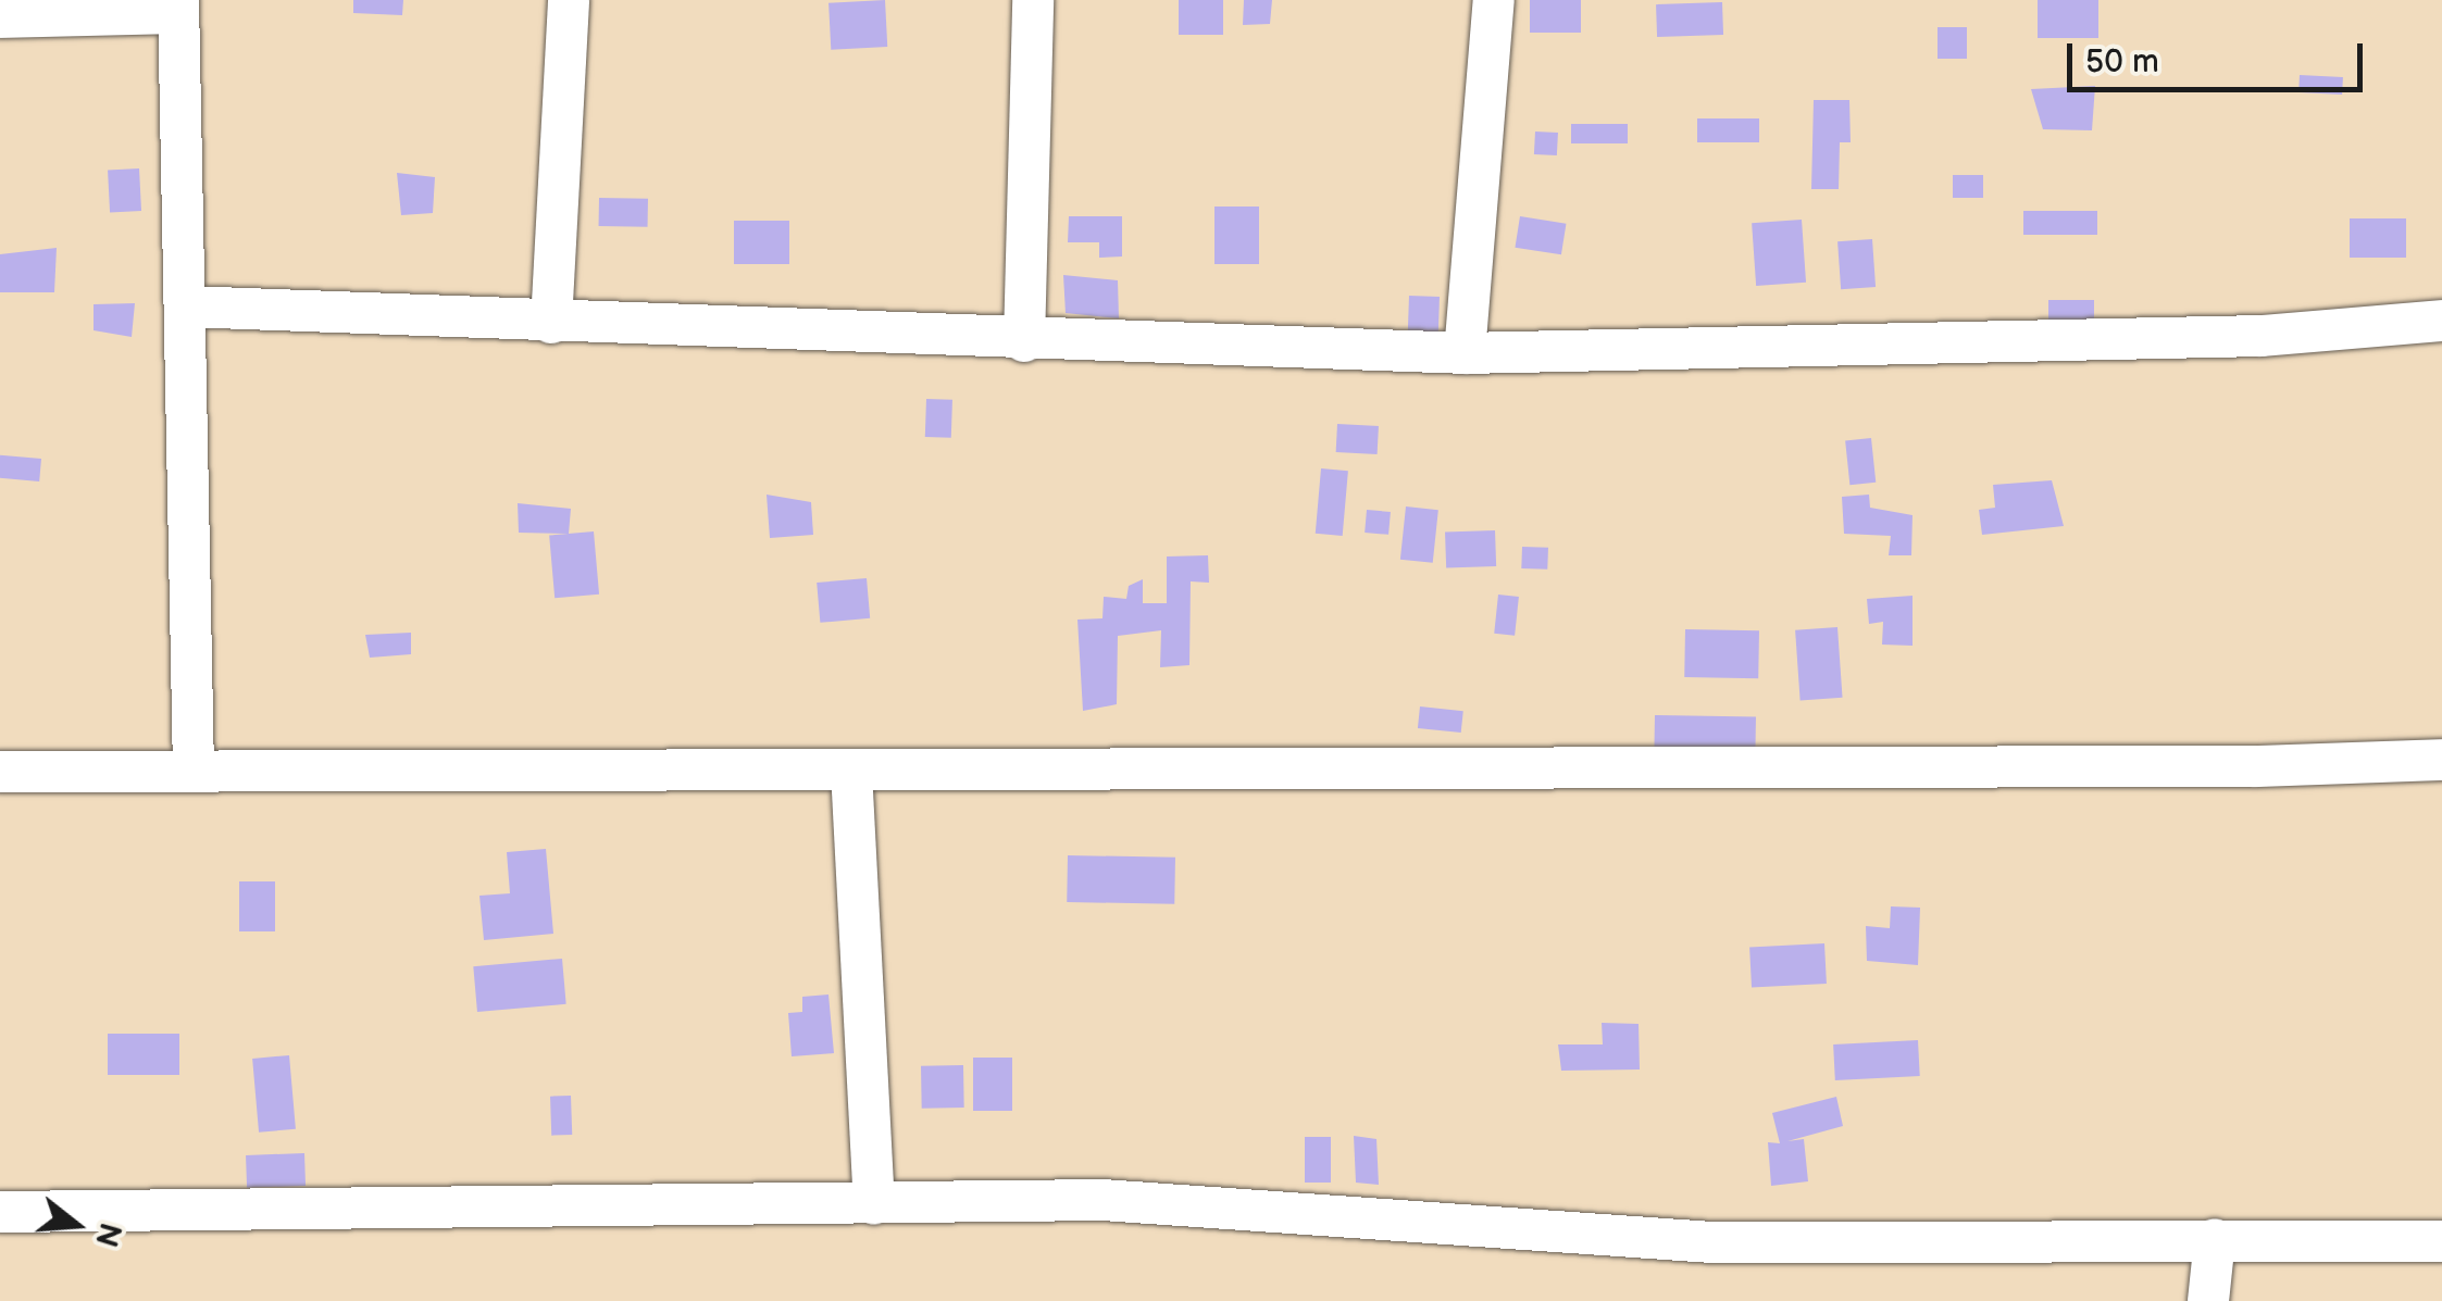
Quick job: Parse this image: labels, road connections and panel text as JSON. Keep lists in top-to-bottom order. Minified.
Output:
{"scale_bar":"50 m","north":"right"}
